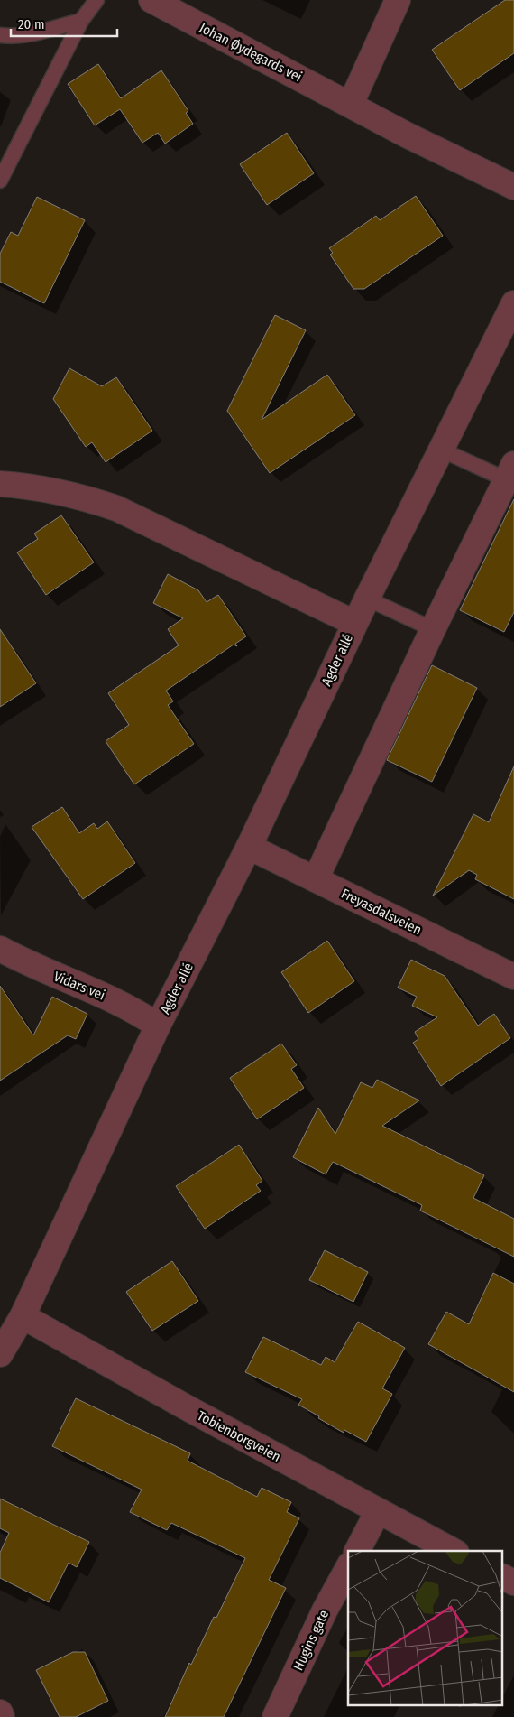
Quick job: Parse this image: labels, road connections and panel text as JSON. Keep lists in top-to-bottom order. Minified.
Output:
{"streets":{"street":["Johan Øydegards vei","Agder allé","Freyasdalsveien","Vidars vei","Tobienborgveien","Hugins gate"]},"crossings":[["Agder allé","Freyasdalsveien"],["Agder allé","Vidars vei"],["Agder allé","Tobienborgveien"]],"scale_bar":"20 m"}
